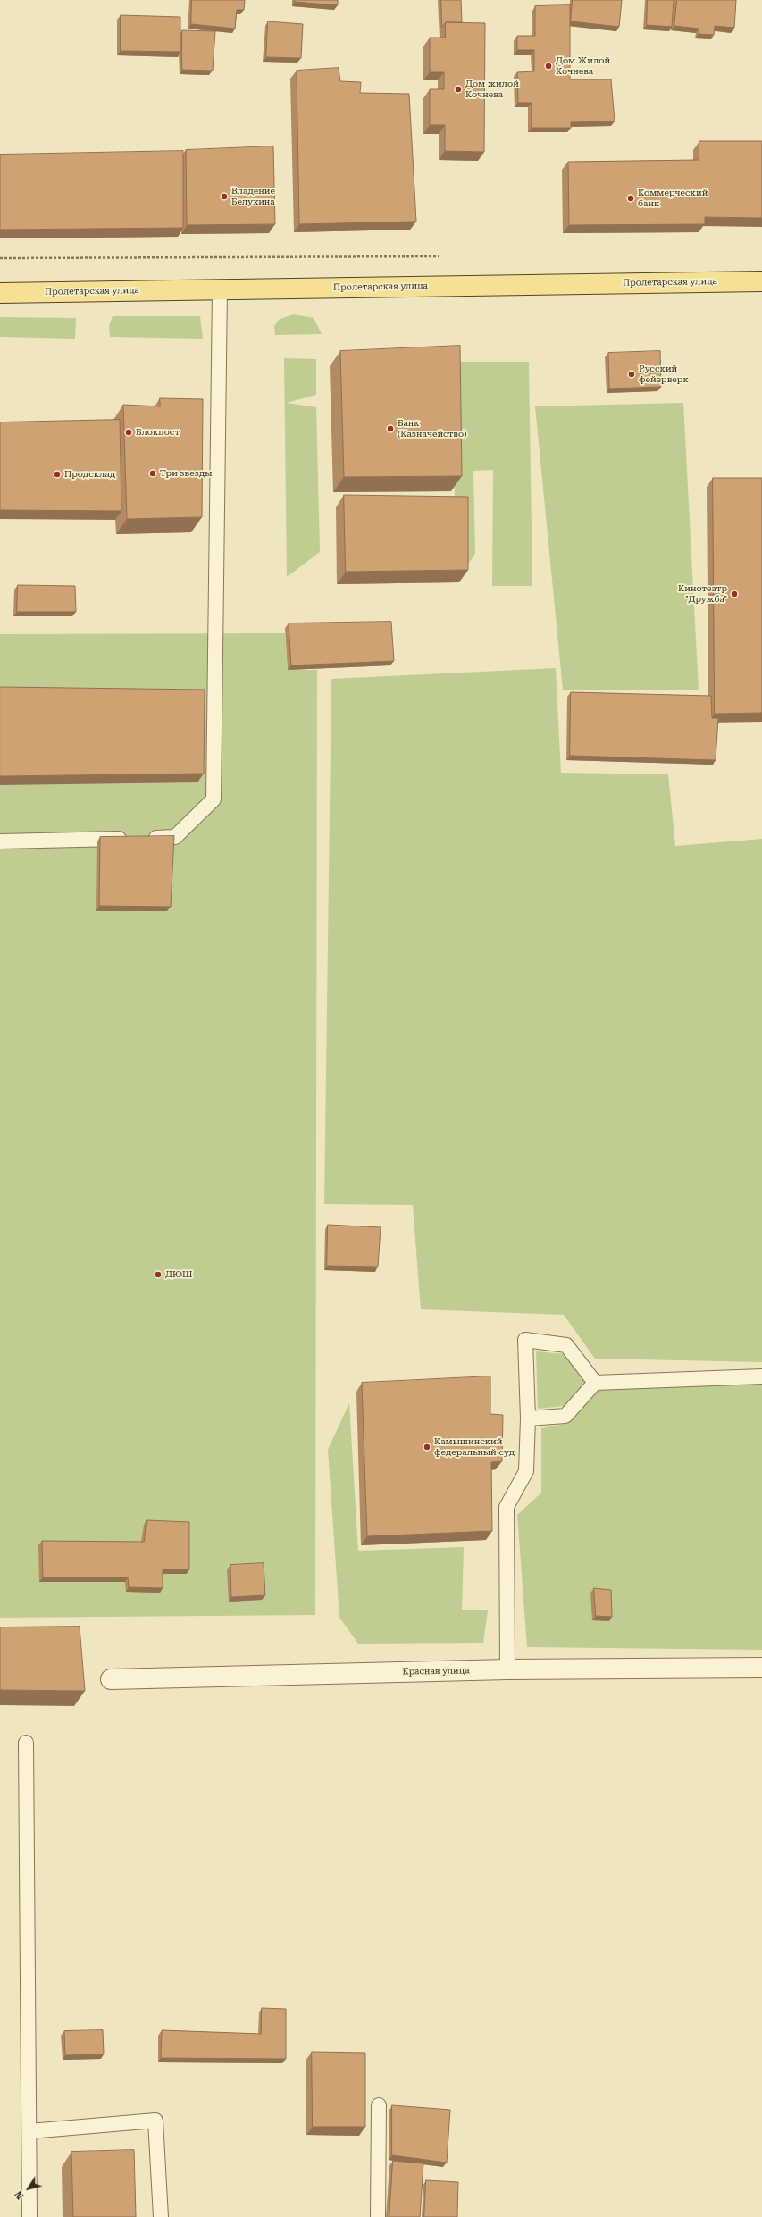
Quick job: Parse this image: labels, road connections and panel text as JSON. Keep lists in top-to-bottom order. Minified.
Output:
{"streets":{"main road":["Пролетарская улица"],"street":["Красная улица"]},"places":["Дом Жилой Кочнева","Дом жилой Кочнева","Владение Белухина","Коммерческий банк","Русский фейерверк","Банк (Казначейство)","Блокпост","Три звезды","Продсклад","Кинотеатр \"Дружба\"","ДЮШ","Камышинский федеральный суд"],"north":"bottom left"}
